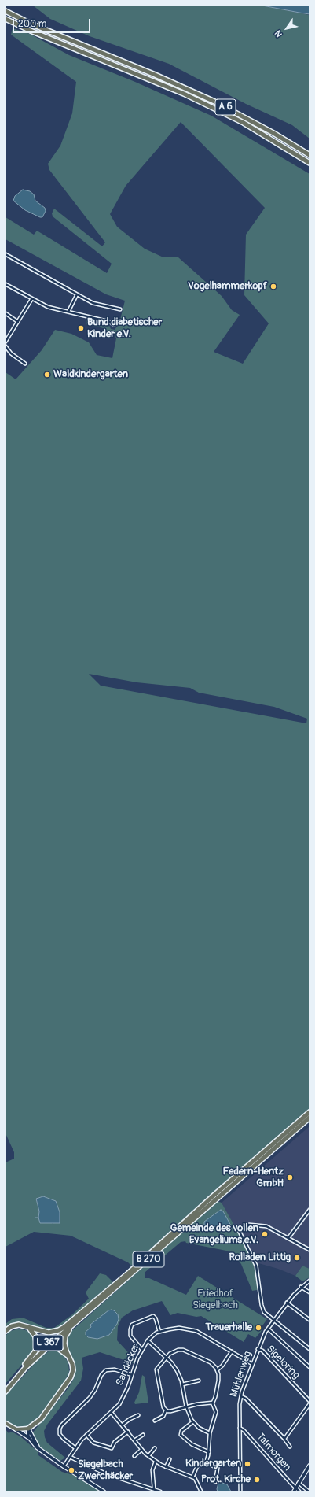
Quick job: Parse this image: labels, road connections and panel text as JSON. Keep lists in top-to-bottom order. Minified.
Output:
{"streets":{"highway":["A 6","B 270","L 367"],"street":["Sigeloring","Sandäcker","Mühlenweg","Talmorgen"]},"crossings":[["B 270","L 367"],["Sigeloring","Mühlenweg"],["Sandäcker","Mühlenweg"],["Mühlenweg","Talmorgen"]],"parks":["Friedhof Siegelbach"],"places":["Vogelhammerkopf","Bund diabetischer Kinder e.V.","Waldkindergarten","Federn-Hentz GmbH","Gemeinde des vollen Evangeliums e.V.","Rolladen Littig","Trauerhalle","Kindergarten","Siegelbach Zwerchäcker","Prot. Kirche"],"scale_bar":"200 m","north":"bottom left"}
